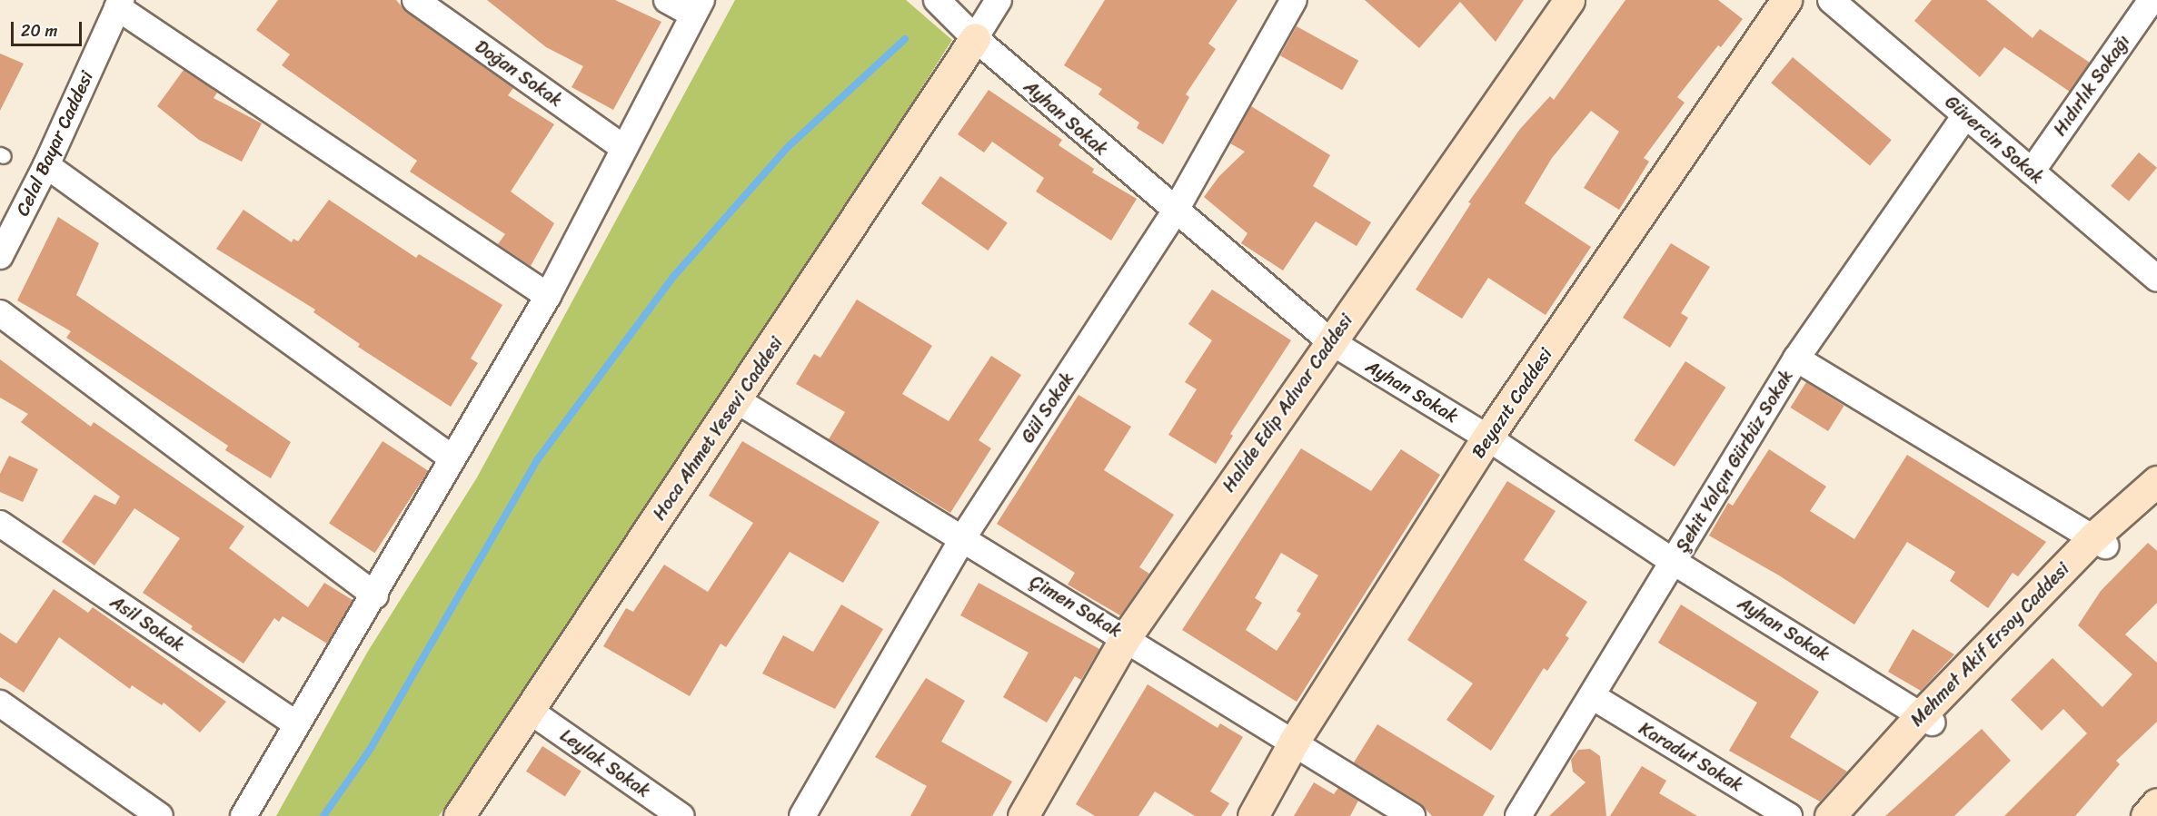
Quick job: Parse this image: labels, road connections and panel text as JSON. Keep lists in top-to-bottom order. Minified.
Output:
{"streets":{"street":["Doğan Sokak","Hıdırlık Sokağı","Ayhan Sokak","Güvercin Sokak","Celal Bayar Caddesi","Halide Edip Adıvar Caddesi","Beyazıt Caddesi","Gül Sokak","Hoca Ahmet Yesevi Caddesi","Şehit Yalçın Gürbüz Sokak","Çimen Sokak","Asil Sokak","Mehmet Akif Ersoy Caddesi","Karadut Sokak","Leylak Sokak"]},"crossings":[["Hıdırlık Sokağı","Güvercin Sokak"],["Ayhan Sokak","Halide Edip Adıvar Caddesi"],["Ayhan Sokak","Beyazıt Caddesi"],["Ayhan Sokak","Gül Sokak"],["Ayhan Sokak","Hoca Ahmet Yesevi Caddesi"],["Ayhan Sokak","Şehit Yalçın Gürbüz Sokak"],["Ayhan Sokak","Mehmet Akif Ersoy Caddesi"],["Güvercin Sokak","Şehit Yalçın Gürbüz Sokak"],["Halide Edip Adıvar Caddesi","Çimen Sokak"],["Beyazıt Caddesi","Çimen Sokak"],["Gül Sokak","Çimen Sokak"],["Hoca Ahmet Yesevi Caddesi","Çimen Sokak"],["Hoca Ahmet Yesevi Caddesi","Leylak Sokak"],["Şehit Yalçın Gürbüz Sokak","Karadut Sokak"]],"scale_bar":"20 m"}
